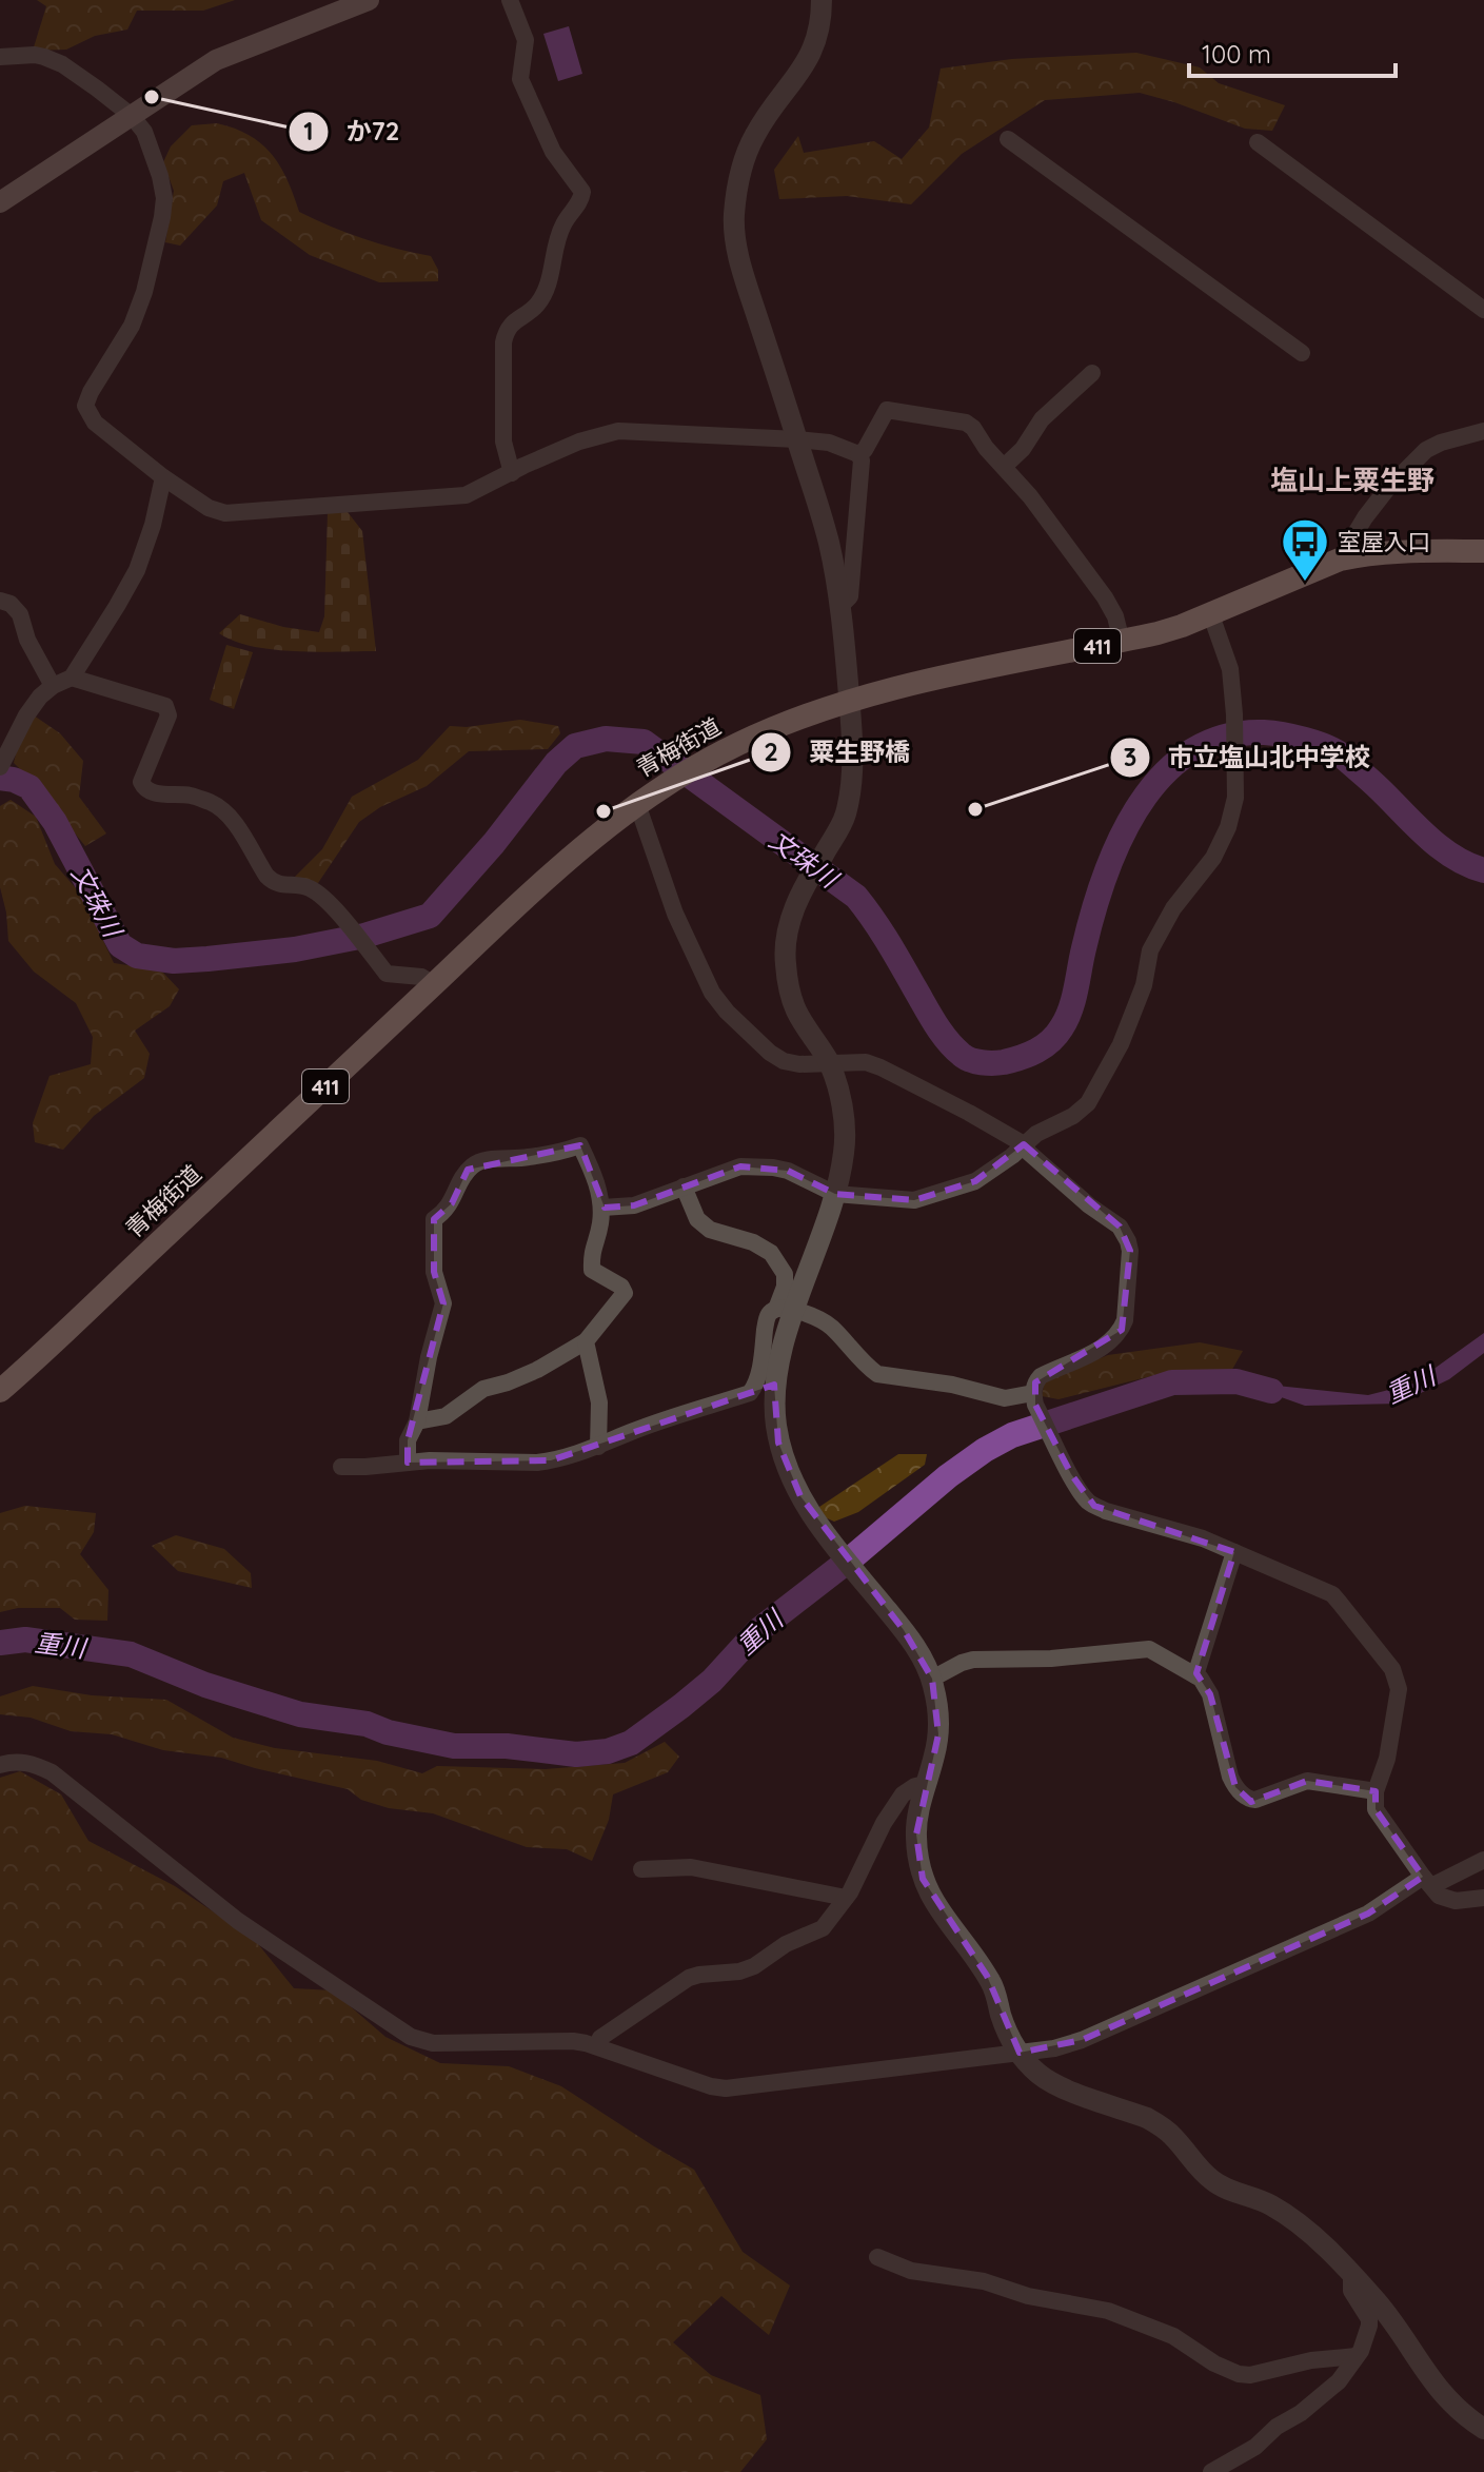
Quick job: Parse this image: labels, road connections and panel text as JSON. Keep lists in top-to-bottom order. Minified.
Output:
{"streets":{"highway":["411","青梅街道"]},"districts":["塩山上粟生野"],"water":["文珠川","重川"],"places":{"other":["か72","市立塩山北中学校","粟生野橋"],"bus stop":["室屋入口"]},"scale_bar":"100 m"}
